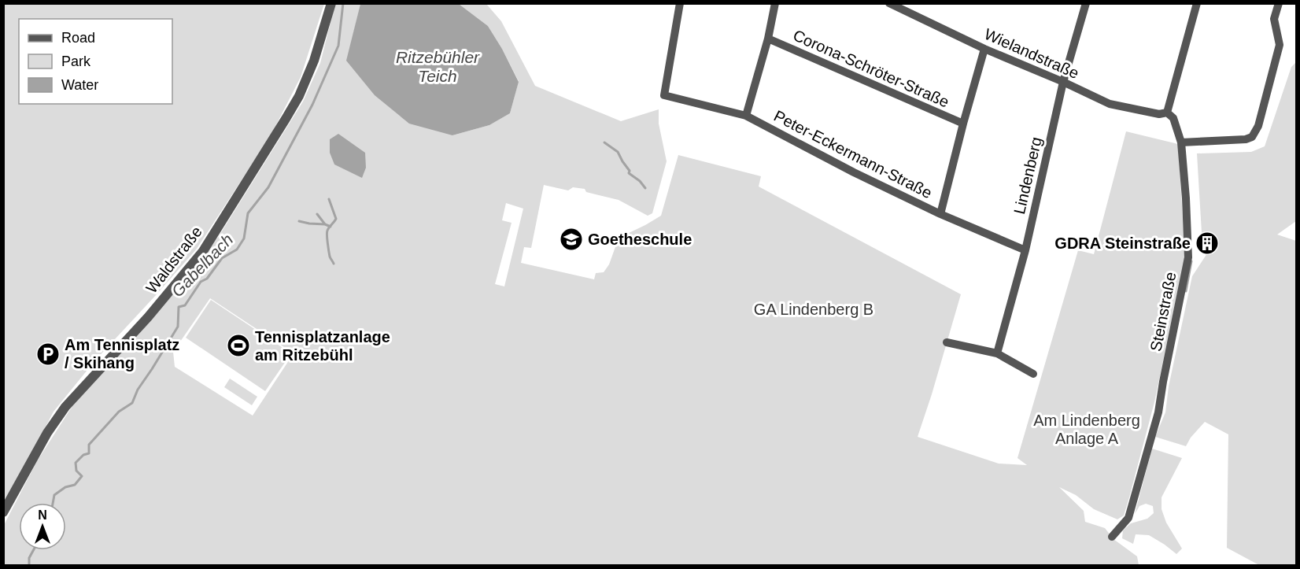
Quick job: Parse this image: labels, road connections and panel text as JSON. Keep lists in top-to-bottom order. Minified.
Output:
{"streets":{"street":["Wielandstraße","Corona-Schröter-Straße","Peter-Eckermann-Straße","Lindenberg","Waldstraße","Steinstraße"]},"crossings":[["Wielandstraße","Corona-Schröter-Straße"],["Wielandstraße","Lindenberg"],["Wielandstraße","Steinstraße"],["Corona-Schröter-Straße","Peter-Eckermann-Straße"],["Peter-Eckermann-Straße","Lindenberg"]],"water":["Ritzebühler Teich","Gabelbach"],"parks":["GA Lindenberg B","Am Lindenberg Anlage A"],"places":{"school or university":["Goetheschule"],"building":["GDRA Steinstraße"],"sports":["Tennisplatzanlage am Ritzebühl"],"parking":["Am Tennisplatz / Skihang"]},"legend":["Road","Park","Water"],"north":"top"}
